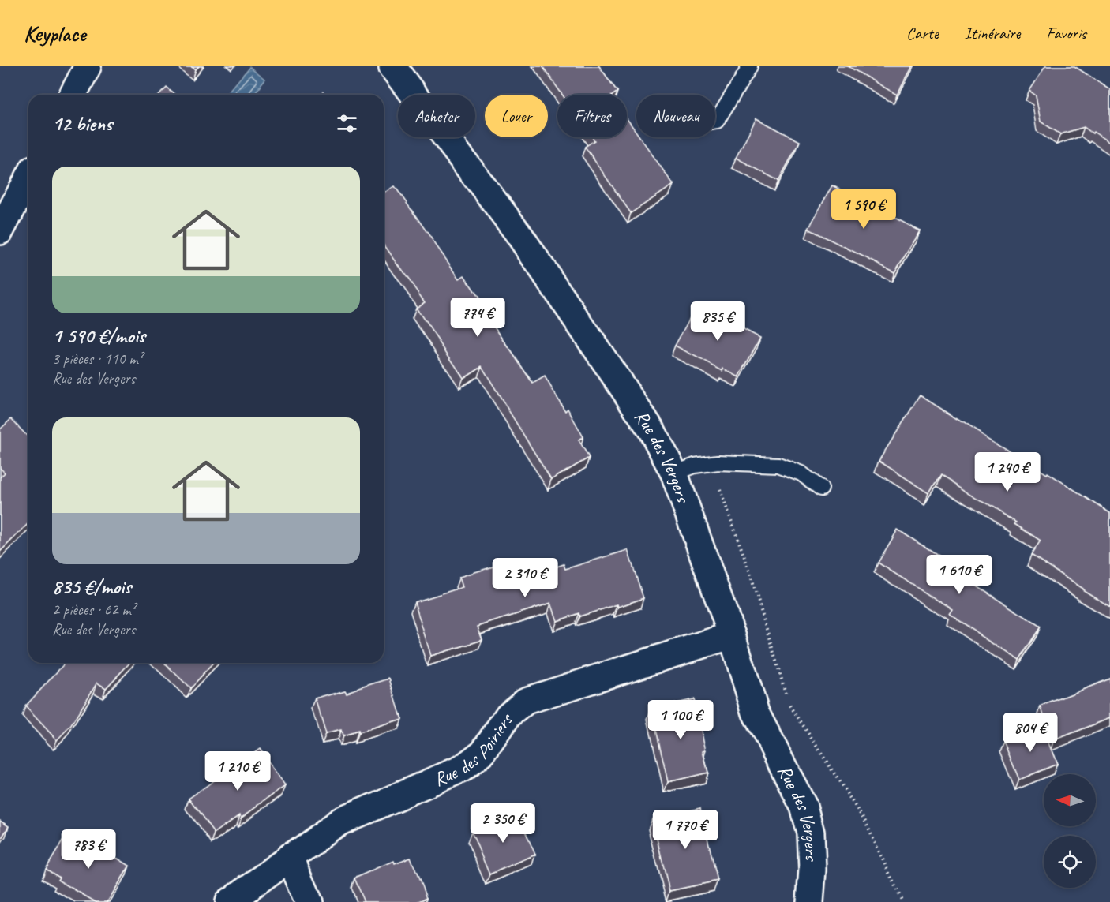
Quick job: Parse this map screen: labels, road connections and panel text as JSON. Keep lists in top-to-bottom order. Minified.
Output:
{"streets":{"street":["Rue des Vergers","Rue des Poiriers"]},"crossings":[["Rue des Vergers","Rue des Poiriers"]],"north":"left","page":{"header":"Keyplace","nav":["Carte","Itinéraire","Favoris"],"chip":["Acheter","Louer","Filtres","Nouveau"],"heading":"12 biens","list":[{"name":"1 590 €/mois","note":"3 pièces · 110 m² · Rue des Vergers"},{"name":"835 €/mois","note":"2 pièces · 62 m² · Rue des Vergers"}],"price":["1 590 €","774 €","835 €","1 240 €","1 610 €","2 310 €","1 100 €","804 €","1 210 €","2 350 €","1 770 €","783 €"]}}
